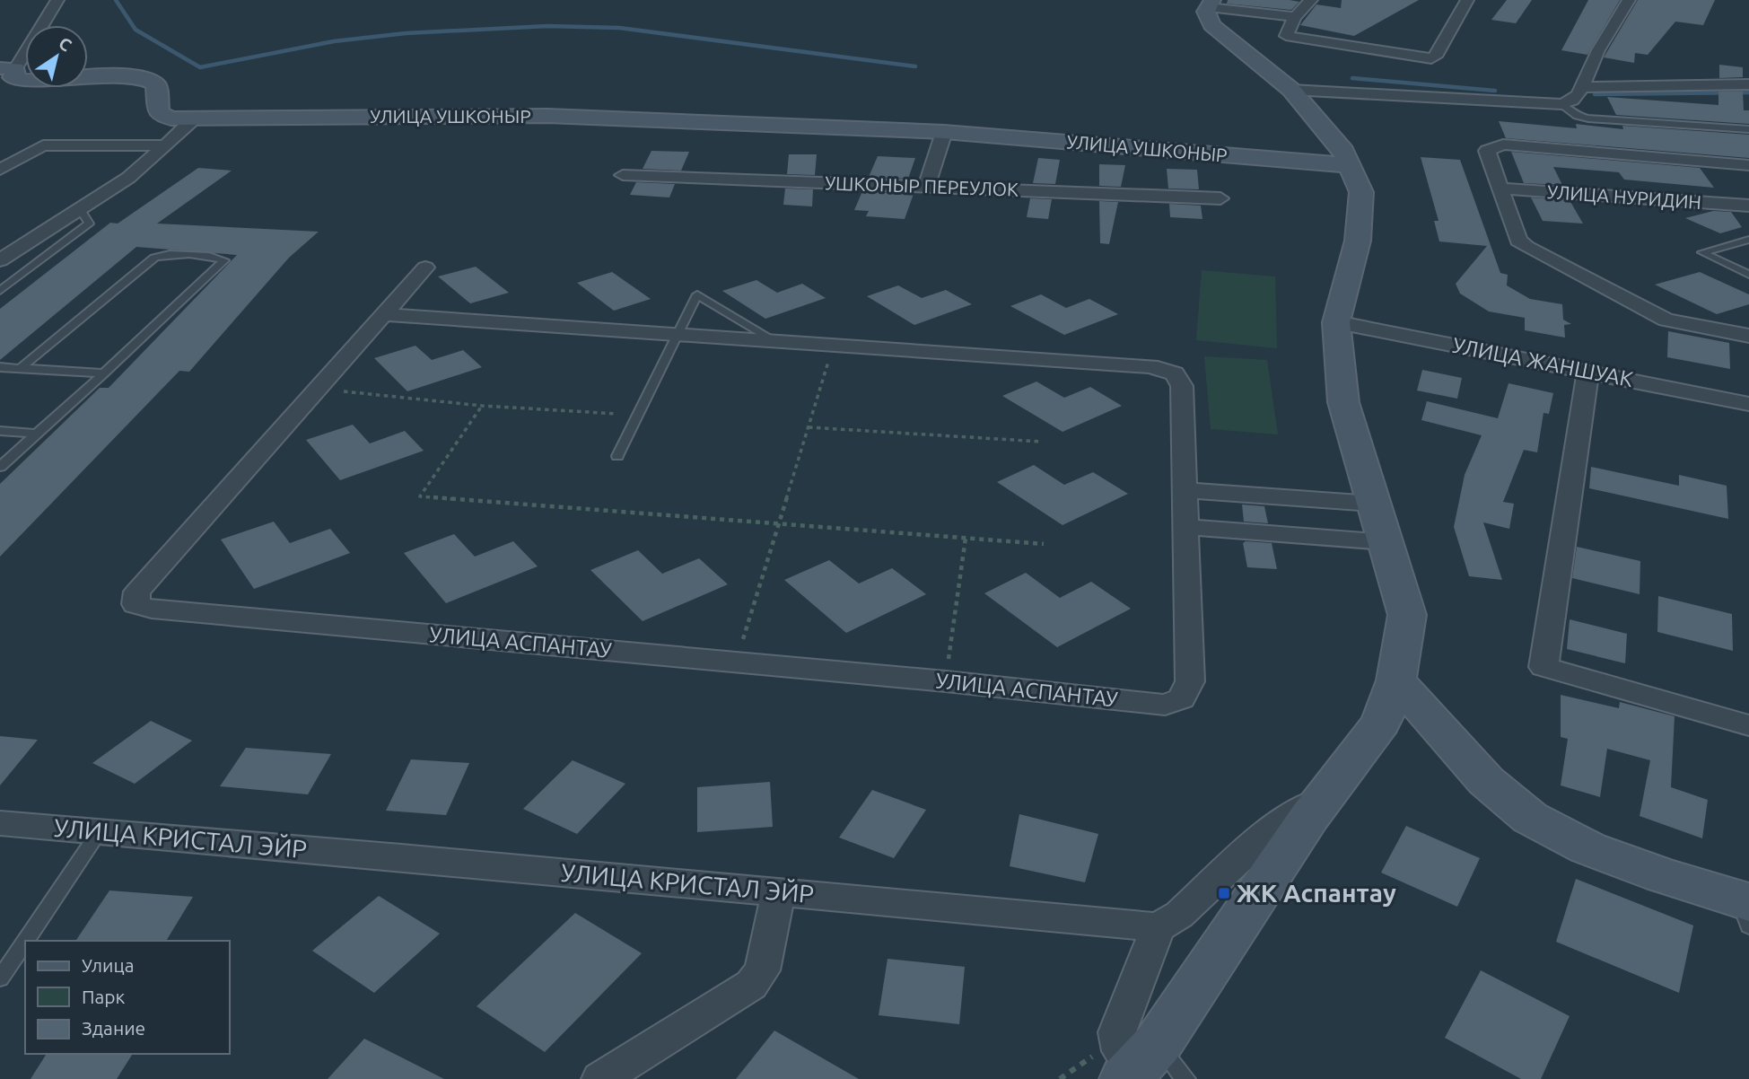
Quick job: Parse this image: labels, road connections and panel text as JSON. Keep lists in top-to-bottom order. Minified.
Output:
{"streets":{"street":["УЛИЦА УШКОНЫР","УШКОНЫР ПЕРЕУЛОК","УЛИЦА НУРИДИН","УЛИЦА ЖАНШУАК","УЛИЦА АСПАНТАУ","УЛИЦА КРИСТАЛ ЭЙР"]},"places":{"transit":["ЖК Аспантау"]},"legend":["Улица","Парк","Здание"],"north":"top right"}
